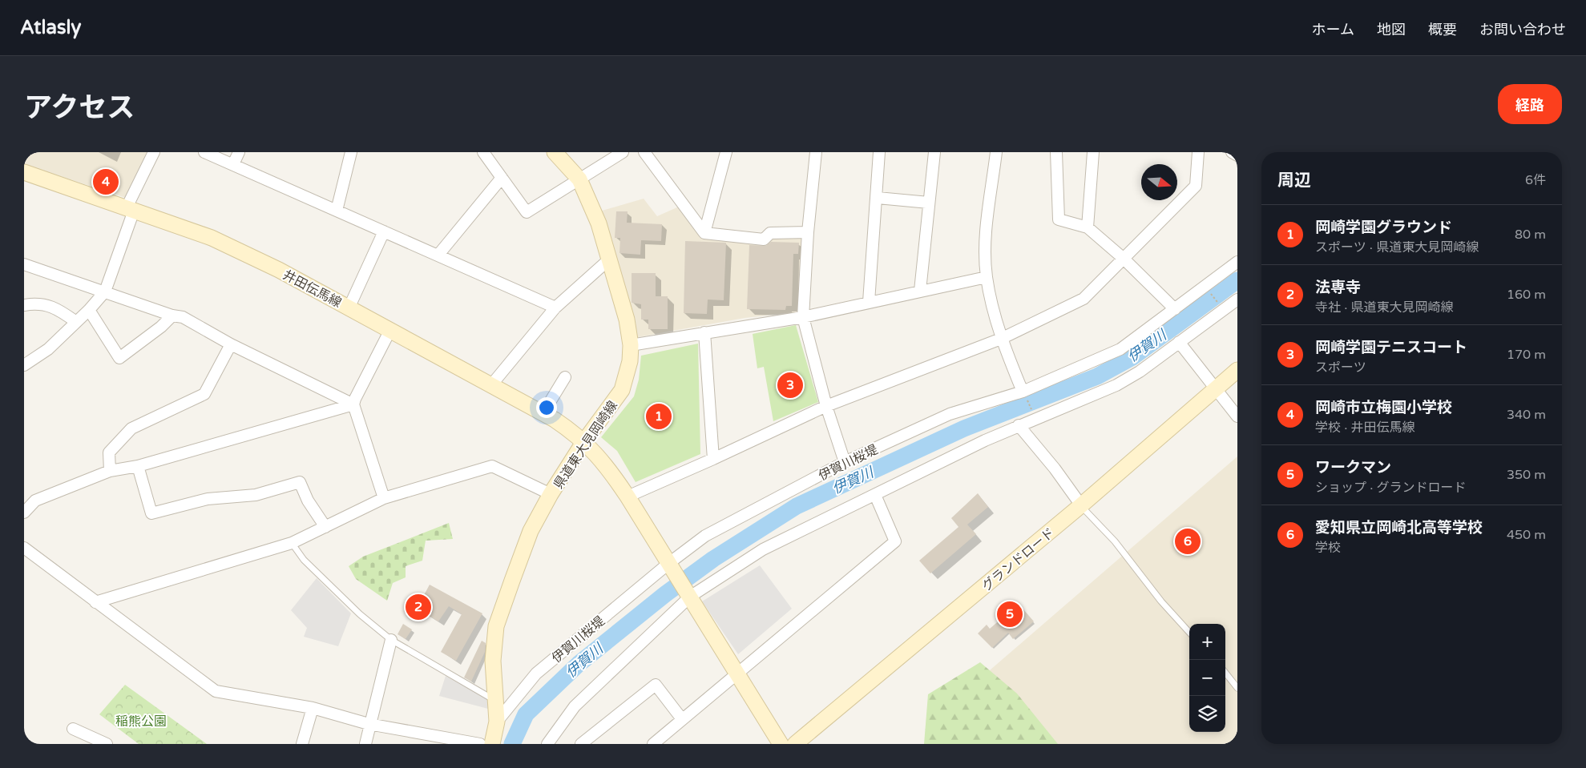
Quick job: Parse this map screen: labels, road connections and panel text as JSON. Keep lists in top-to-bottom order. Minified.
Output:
{"streets":{"street":["井田伝馬線","県道東大見岡崎線","伊賀川桜堤","グランドロード"]},"crossings":[["井田伝馬線","県道東大見岡崎線"],["井田伝馬線","伊賀川桜堤"],["県道東大見岡崎線","伊賀川桜堤"]],"water":["伊賀川"],"parks":["稲熊公園"],"north":"right","page":{"header":"Atlasly","nav":["ホーム","地図","概要","お問い合わせ"],"title":"アクセス","buttons":"経路","heading":["周辺","6件"],"pins":["4","3","1","6","2","5"],"list":[{"mark":"1","name":"岡崎学園グラウンド","note":"スポーツ · 県道東大見岡崎線","value":"80 m"},{"mark":"2","name":"法専寺","note":"寺社 · 県道東大見岡崎線","value":"160 m"},{"mark":"3","name":"岡崎学園テニスコート","note":"スポーツ","value":"170 m"},{"mark":"4","name":"岡崎市立梅園小学校","note":"学校 · 井田伝馬線","value":"340 m"},{"mark":"5","name":"ワークマン","note":"ショップ · グランドロード","value":"350 m"},{"mark":"6","name":"愛知県立岡崎北高等学校","note":"学校","value":"450 m"}],"map_buttons":["+","−"]}}
